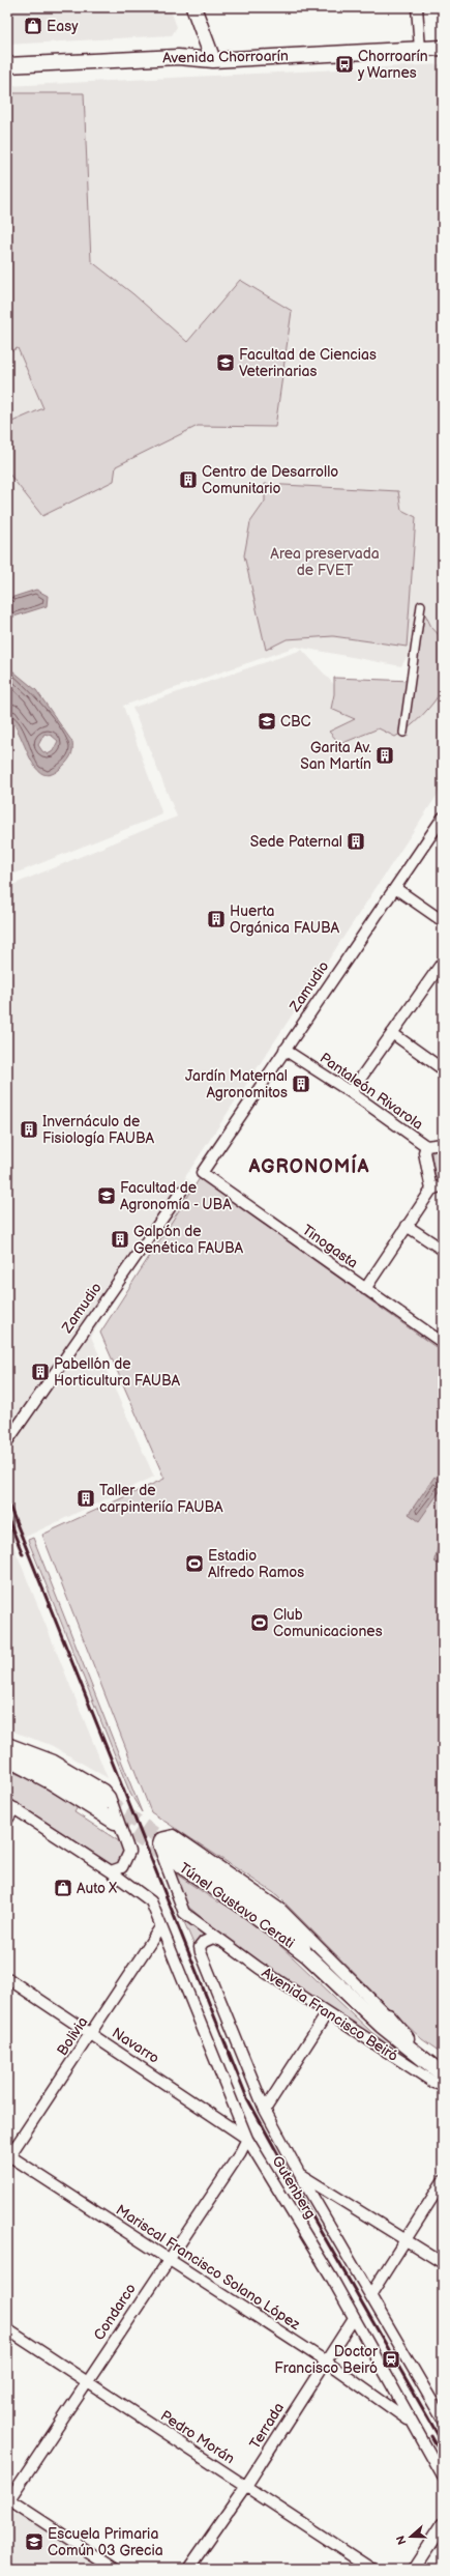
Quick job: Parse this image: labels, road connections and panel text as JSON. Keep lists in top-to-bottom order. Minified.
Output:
{"streets":{"main road":["Avenida Chorroarín","Túnel Gustavo Cerati","Avenida Francisco Beiró"],"street":["Zamudio","Pantaleón Rivarola","Tinogasta","Bolivia","Navarro","Gutenberg","Mariscal Francisco Solano López","Condarco","Terrada","Pedro Morán"]},"crossings":[["Zamudio","Pantaleón Rivarola"],["Zamudio","Tinogasta"],["Túnel Gustavo Cerati","Avenida Francisco Beiró"],["Avenida Francisco Beiró","Gutenberg"],["Bolivia","Navarro"],["Bolivia","Gutenberg"],["Bolivia","Mariscal Francisco Solano López"],["Navarro","Gutenberg"],["Navarro","Condarco"],["Gutenberg","Mariscal Francisco Solano López"],["Gutenberg","Condarco"],["Gutenberg","Terrada"],["Mariscal Francisco Solano López","Condarco"],["Mariscal Francisco Solano López","Terrada"],["Condarco","Pedro Morán"],["Terrada","Pedro Morán"]],"districts":["AGRONOMÍA"],"parks":["Area preservada de FVET"],"places":{"shop":["Easy","Auto X"],"bus stop":["Chorroarín y Warnes"],"school or university":["Facultad de Ciencias Veterinarias","CBC","Facultad de Agronomía - UBA","Escuela Primaria Común 03 Grecia"],"building":["Centro de Desarrollo Comunitario","Garita Av. San Martín","Sede Paternal","Huerta Orgánica FAUBA","Jardín Maternal Agronomitos","Invernáculo de Fisiología FAUBA","Galpón de Genética FAUBA","Pabellón de Horticultura FAUBA","Taller de carpinteriía FAUBA"],"sports":["Estadio Alfredo Ramos","Club Comunicaciones"],"station":["Doctor Francisco Beiró"]},"north":"left"}
